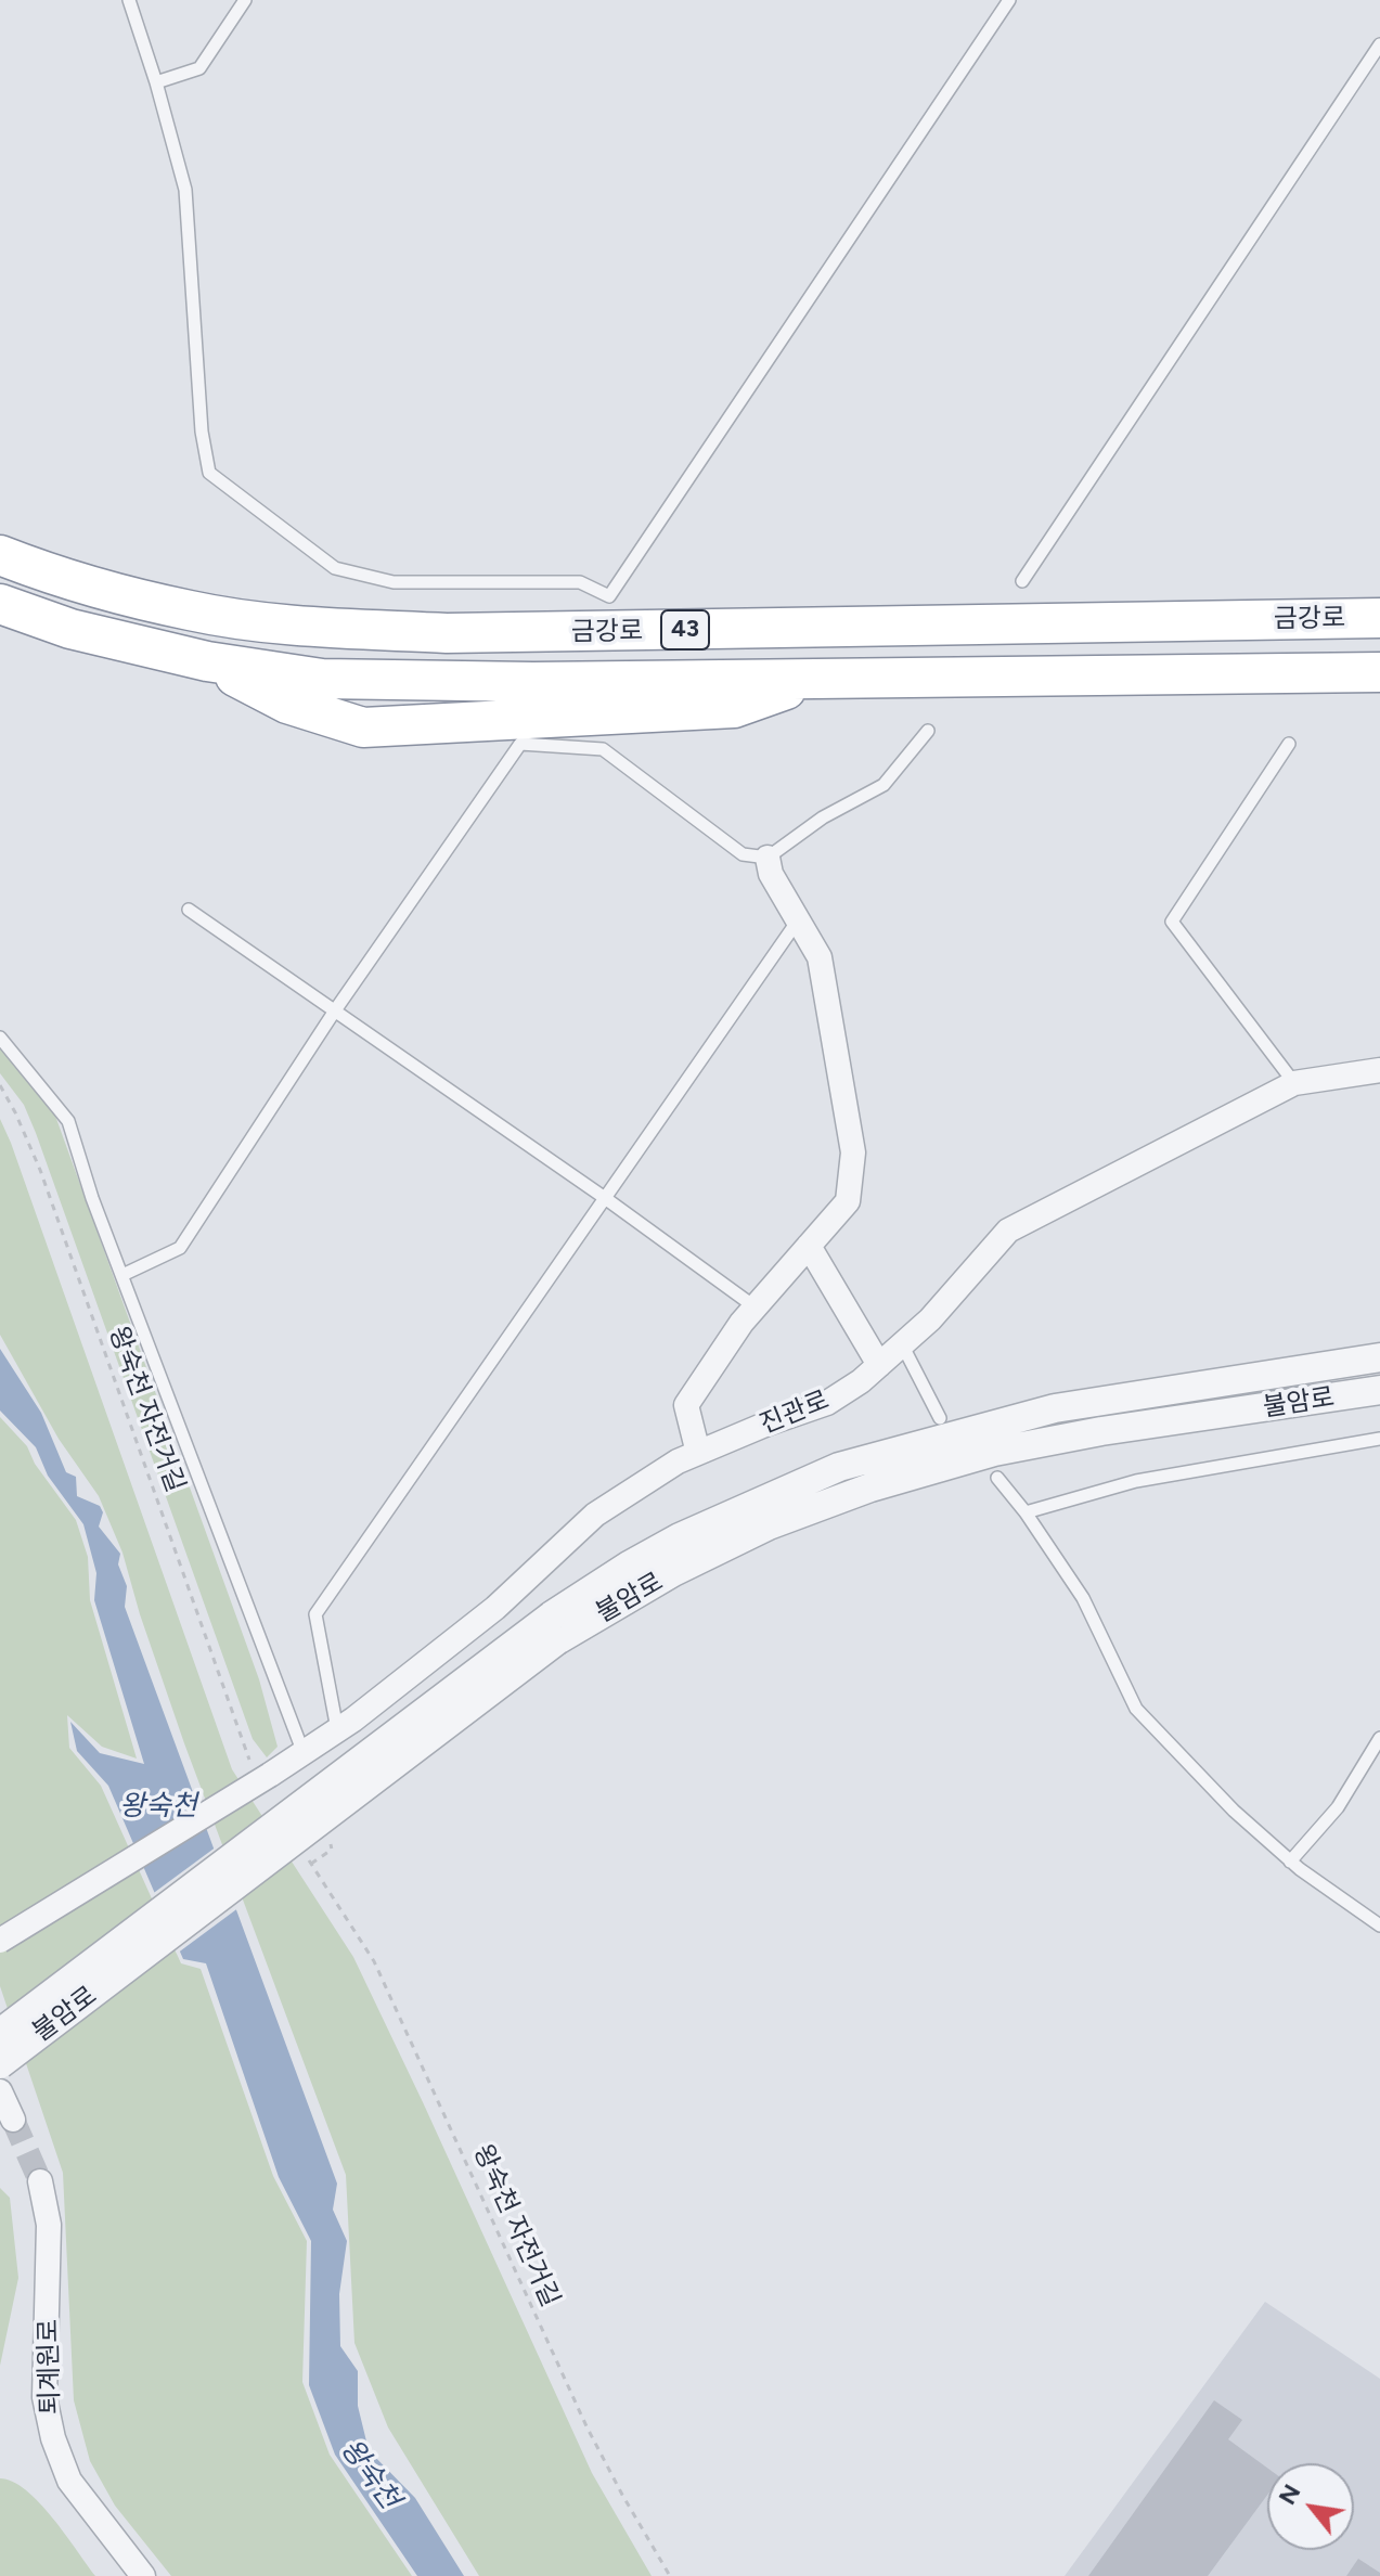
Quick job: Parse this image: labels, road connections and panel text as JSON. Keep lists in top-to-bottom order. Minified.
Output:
{"streets":{"highway":["금강로","43"],"street":["불암로","진관로","퇴계원로"],"path":["왕숙천 자전거길"]},"water":["왕숙천"],"north":"top left"}
